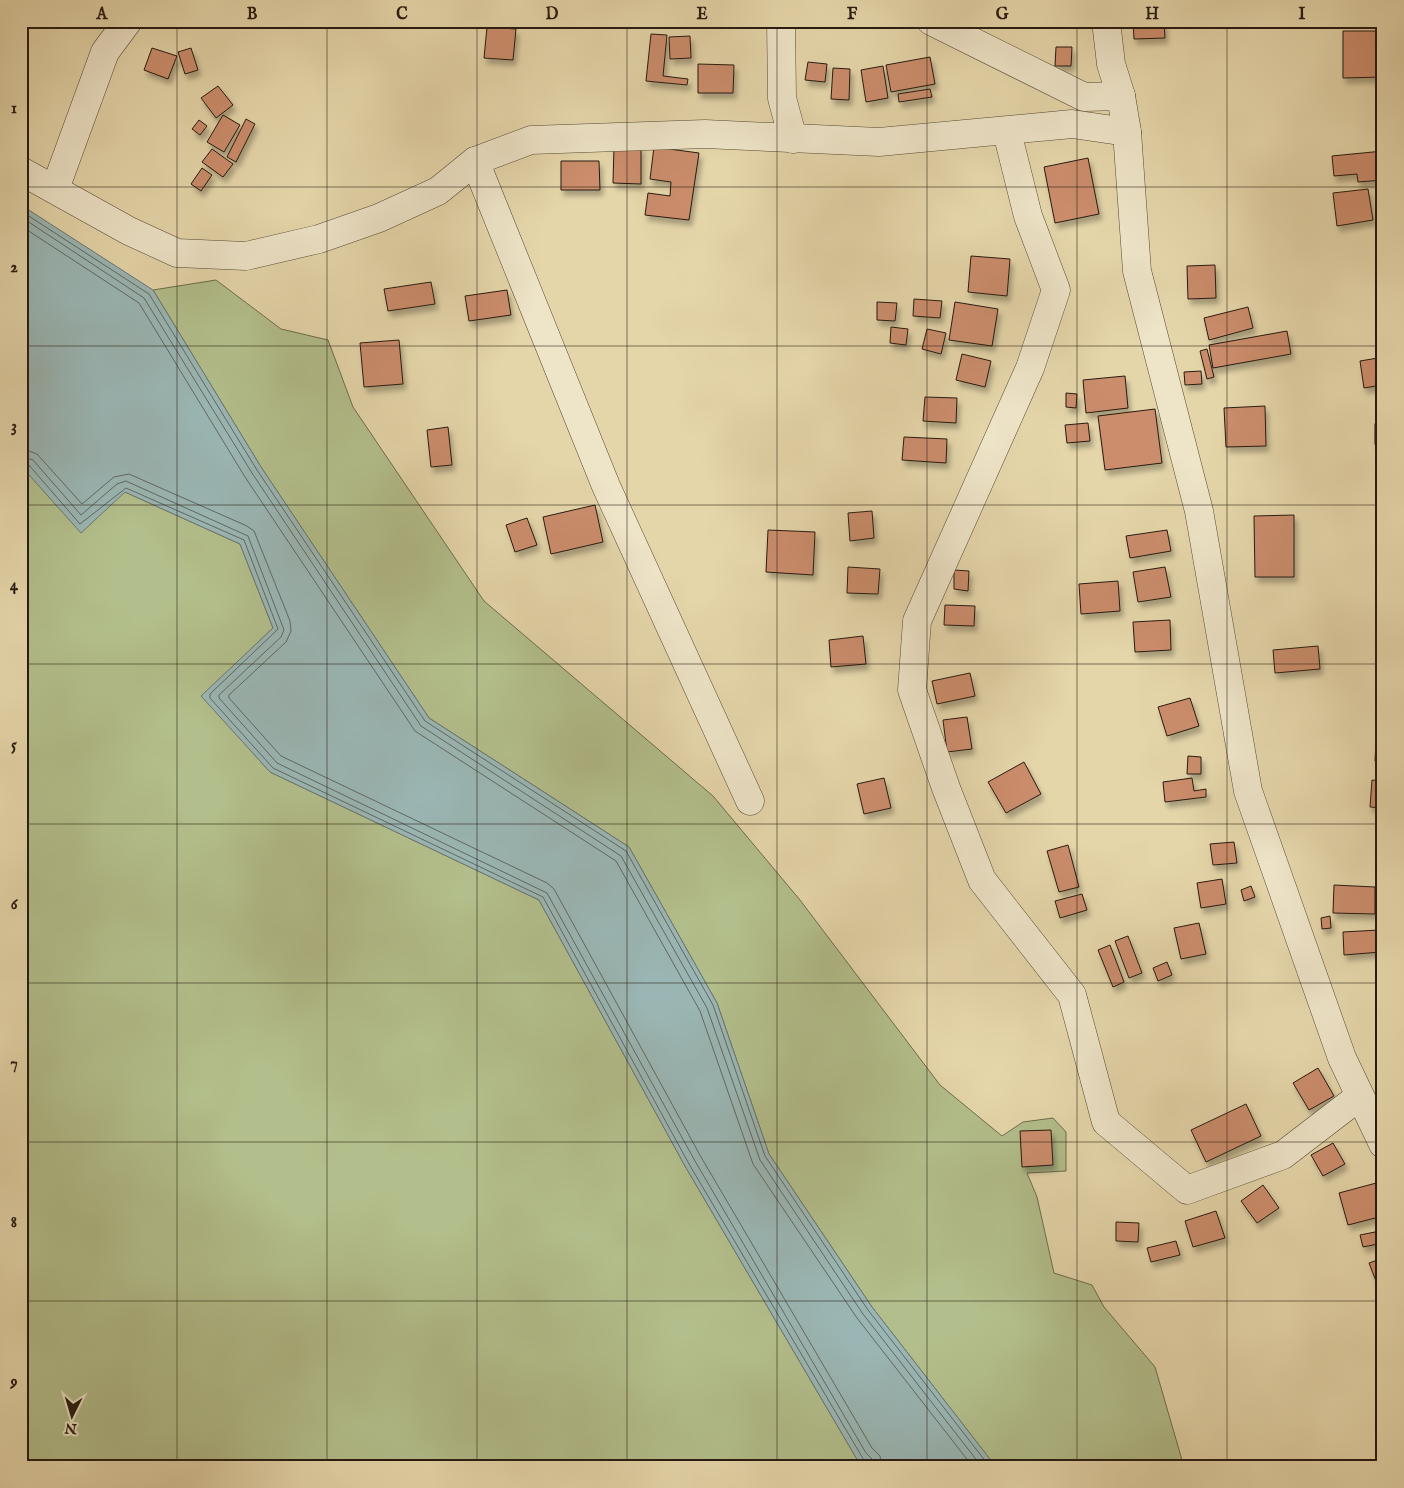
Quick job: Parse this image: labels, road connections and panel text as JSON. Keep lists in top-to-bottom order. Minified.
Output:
{"north":"bottom","grid":{"columns":["A","B","C","D","E","F","G","H","I"],"rows":["1","2","3","4","5","6","7","8","9"]}}
